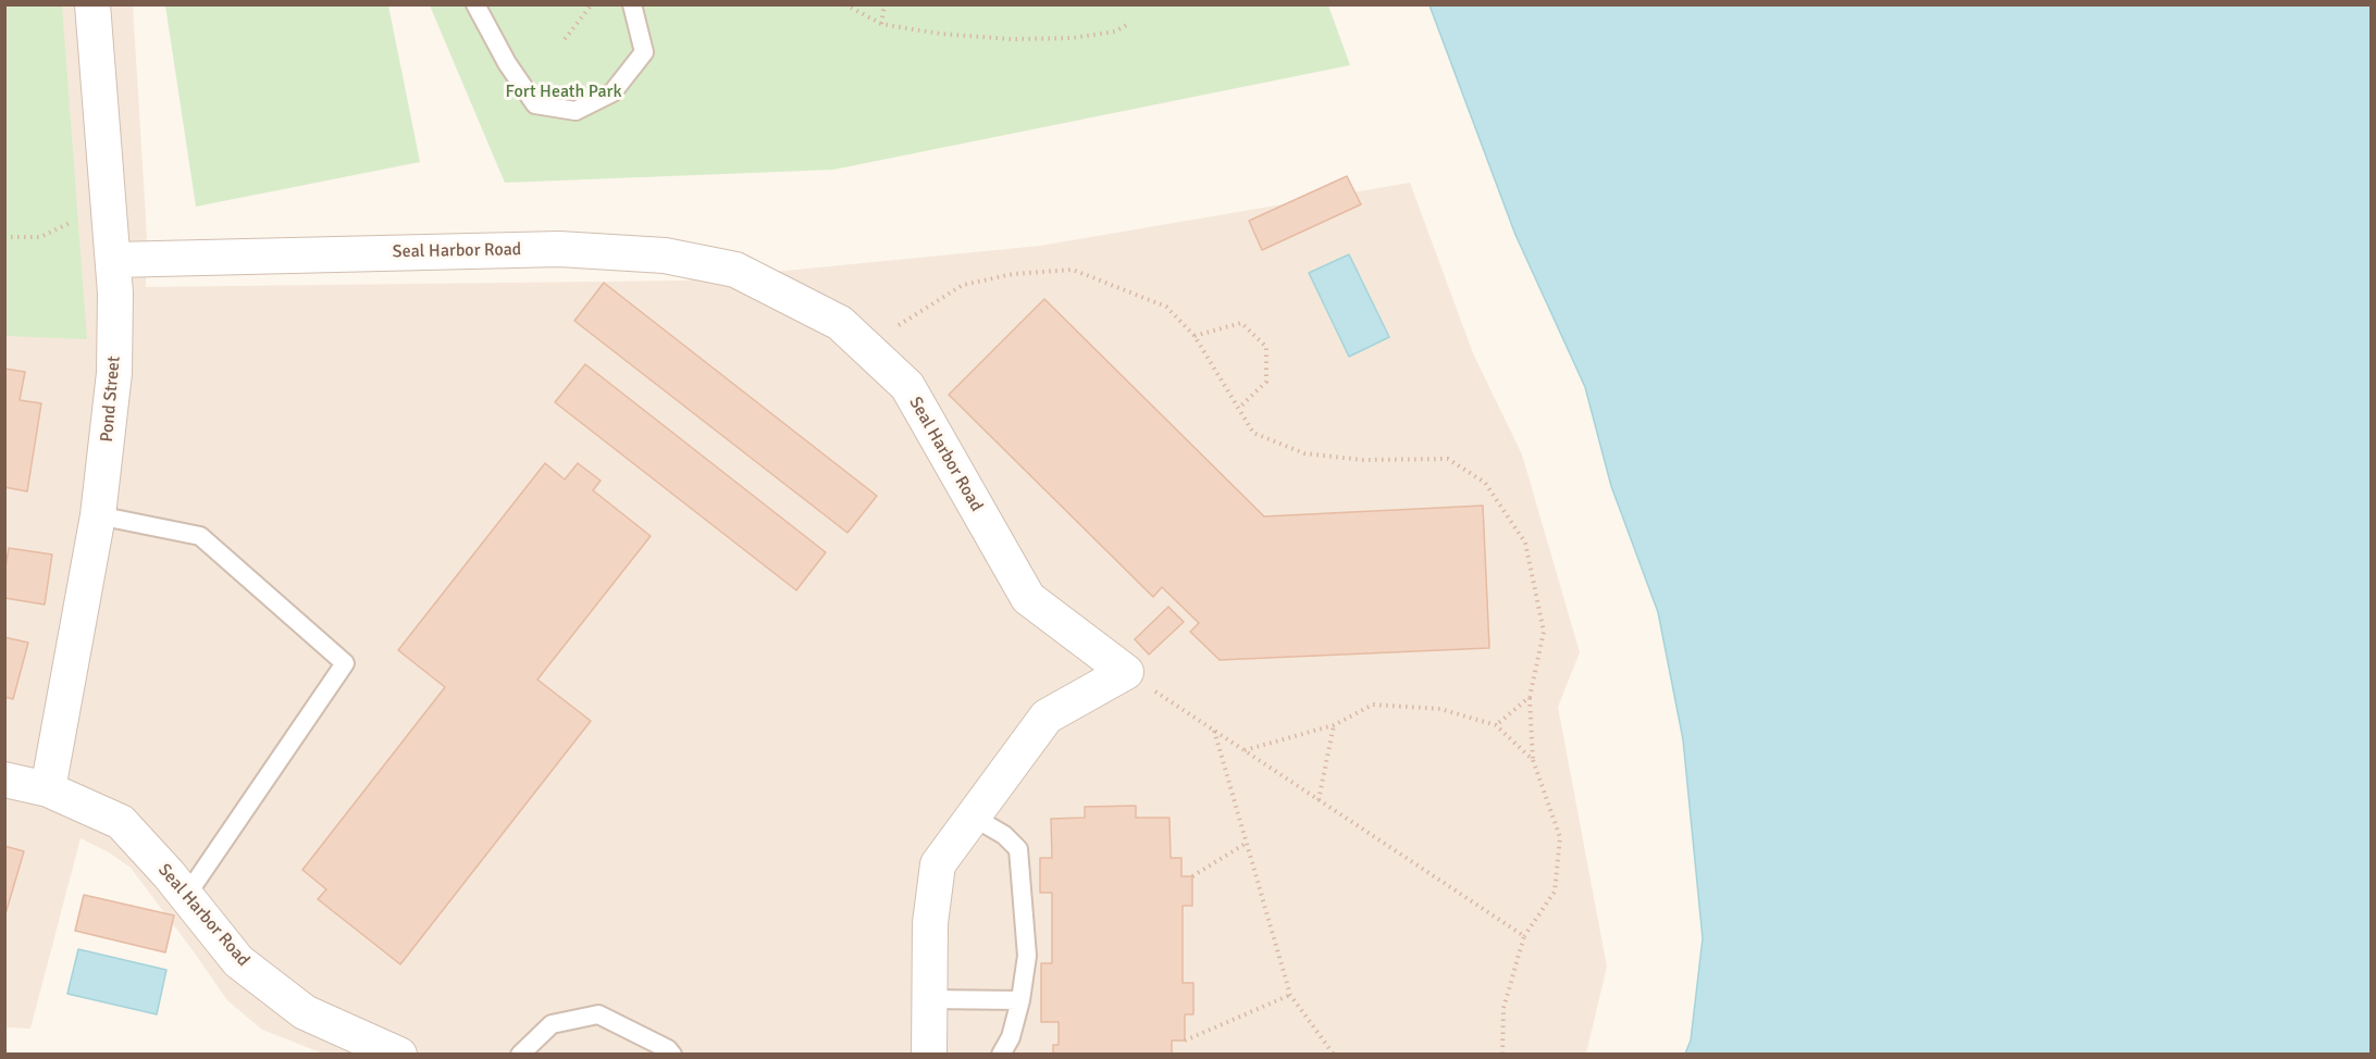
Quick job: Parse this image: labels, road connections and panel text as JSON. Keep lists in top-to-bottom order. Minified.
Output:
{"streets":{"street":["Seal Harbor Road","Pond Street"]},"crossings":[["Seal Harbor Road","Pond Street"]],"parks":["Fort Heath Park"]}
